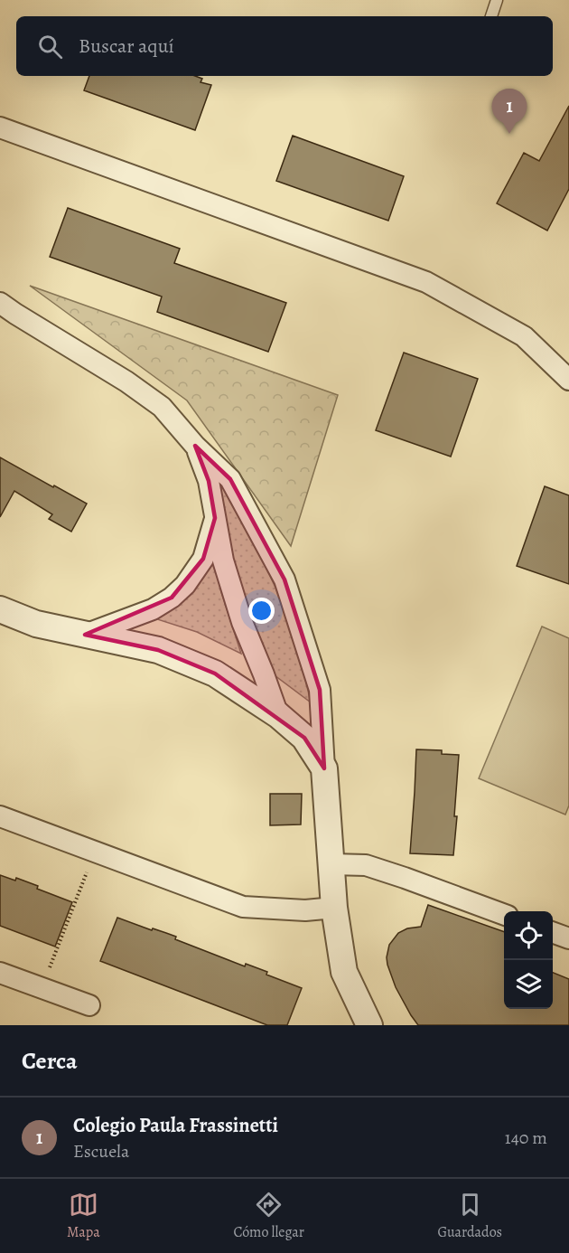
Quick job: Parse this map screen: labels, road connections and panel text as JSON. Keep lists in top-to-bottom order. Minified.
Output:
{"page":{"search":"Buscar aquí","pins":"1","heading":"Cerca","list":[{"mark":"1","name":"Colegio Paula Frassinetti","note":"Escuela","value":"140 m"}],"nav":["Mapa","Cómo llegar","Guardados"]}}
